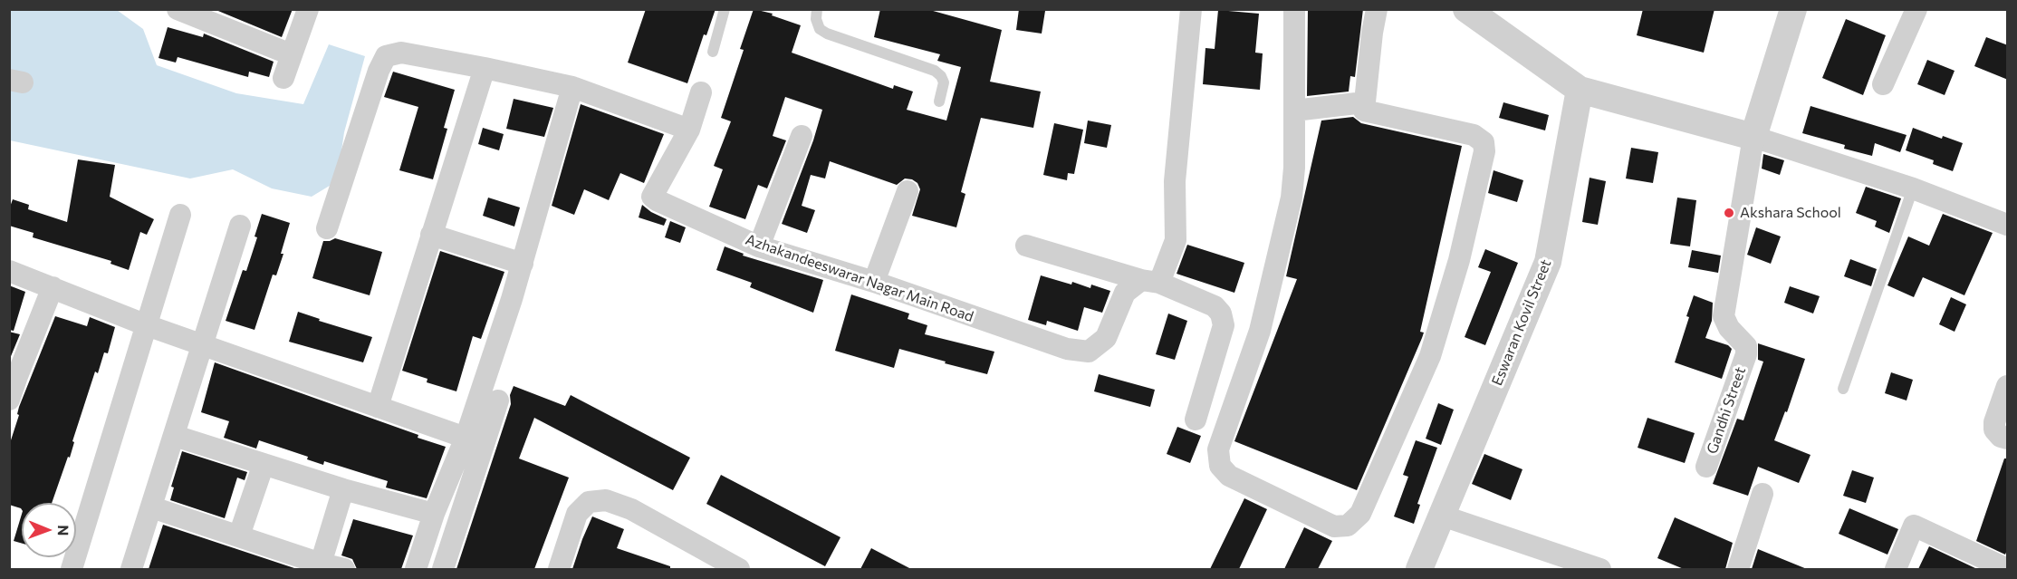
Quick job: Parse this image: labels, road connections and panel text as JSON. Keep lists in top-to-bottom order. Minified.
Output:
{"streets":{"street":["Azhakandeeswarar Nagar Main Road","Eswaran Kovil Street","Gandhi Street"]},"places":["Akshara School"],"north":"right"}
